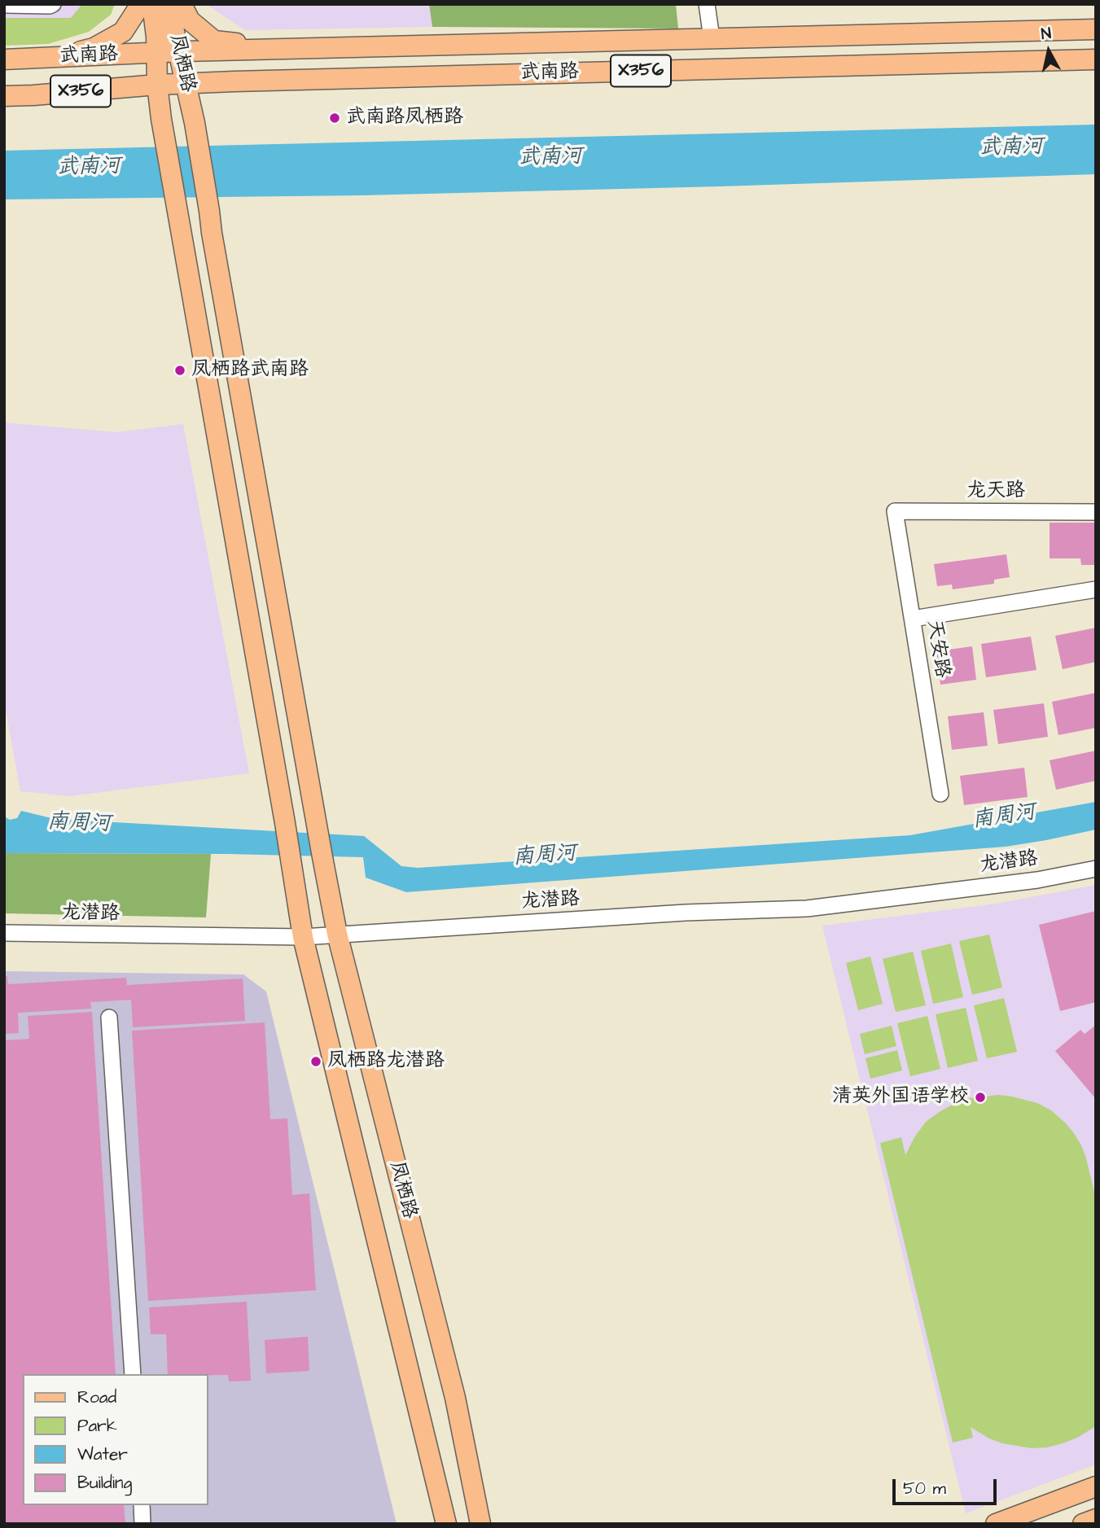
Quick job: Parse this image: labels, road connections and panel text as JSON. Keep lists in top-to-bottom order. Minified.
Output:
{"streets":{"main road":["武南路","凤栖路","X356"],"street":["龙天路","天安路","龙潜路"]},"crossings":[["武南路","凤栖路"],["凤栖路","龙潜路"],["龙天路","天安路"]],"water":["武南河","南周河"],"places":["武南路凤栖路","凤栖路武南路","凤栖路龙潜路","清英外国语学校"],"legend":["Road","Park","Water","Building"],"scale_bar":"50 m","north":"top"}
